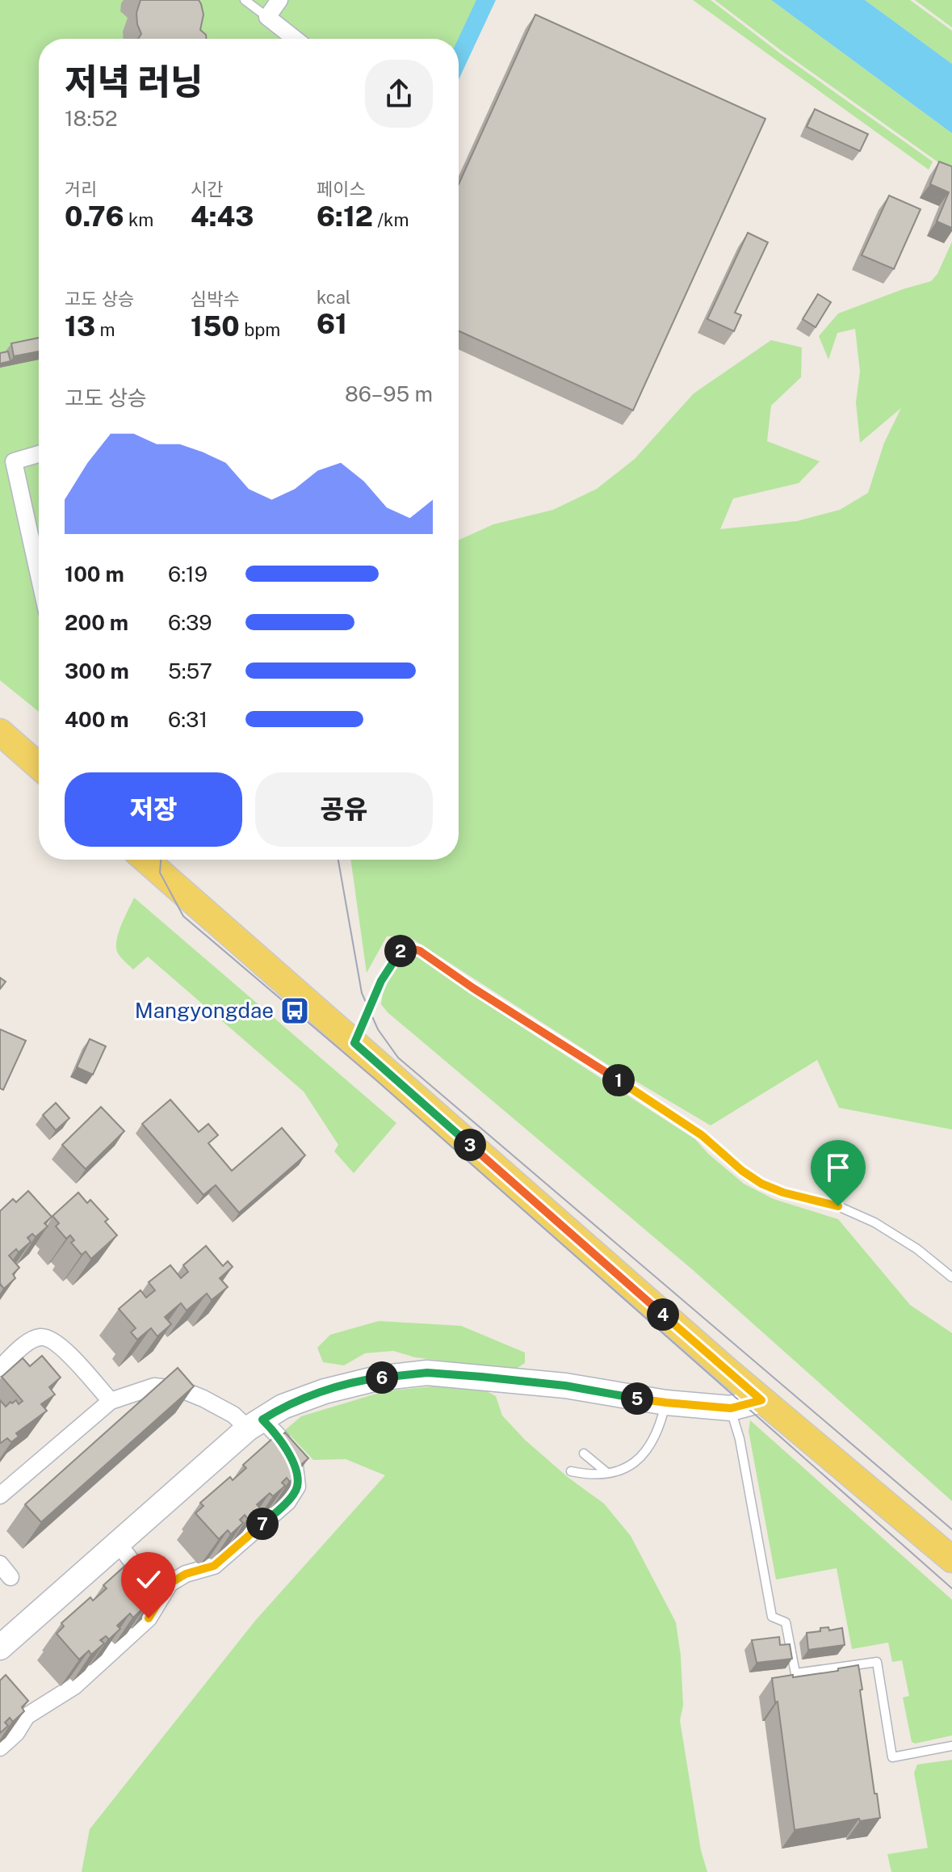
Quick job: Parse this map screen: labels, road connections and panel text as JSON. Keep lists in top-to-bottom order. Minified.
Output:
{"places":{"bus stop":["Mangyongdae"]},"page":{"heading":["저녁 러닝","18:52"],"stats":[["거리","0.76 km"],["시간","4:43"],["페이스","6:12 /km"],["고도 상승","13 m"],["심박수","150 bpm"],["kcal","61"]],"chart":["고도 상승","86–95 m"],"list":[{"name":"100 m","note":"6:19"},{"name":"200 m","note":"6:39"},{"name":"300 m","note":"5:57"},{"name":"400 m","note":"6:31"}],"buttons":["저장","공유"],"pins":["2","1","3","4","6","5","7"]}}
